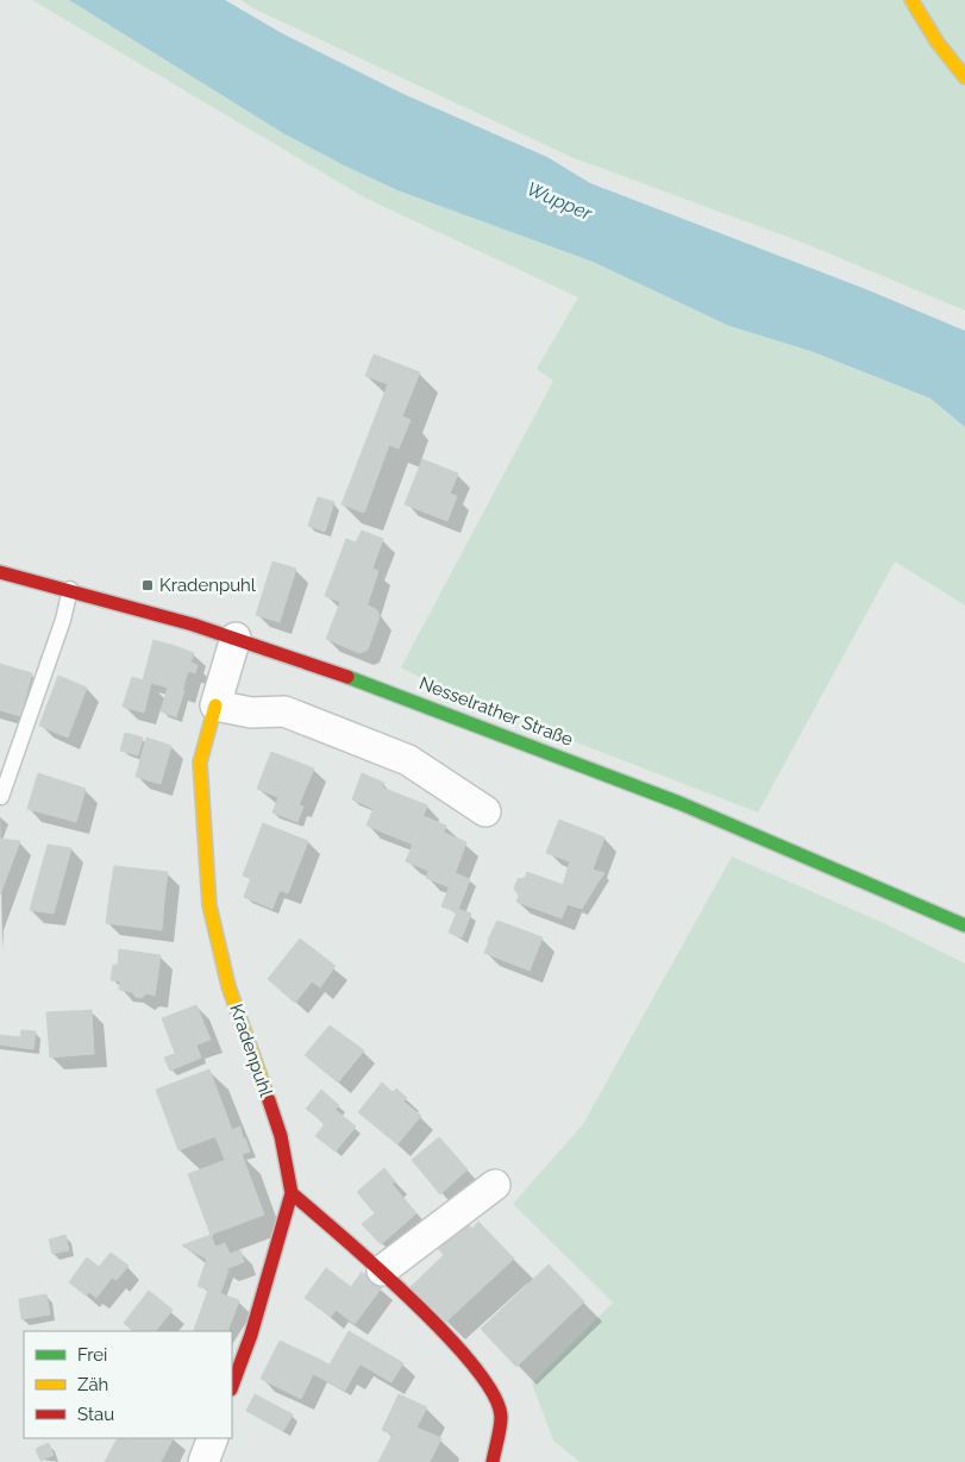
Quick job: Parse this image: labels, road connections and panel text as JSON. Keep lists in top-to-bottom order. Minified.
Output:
{"streets":{"street":["Nesselrather Straße","Kradenpuhl"]},"crossings":[["Nesselrather Straße","Kradenpuhl"]],"water":["Wupper"],"places":{"transit":["Kradenpuhl"]},"legend":["Frei","Zäh","Stau"]}
